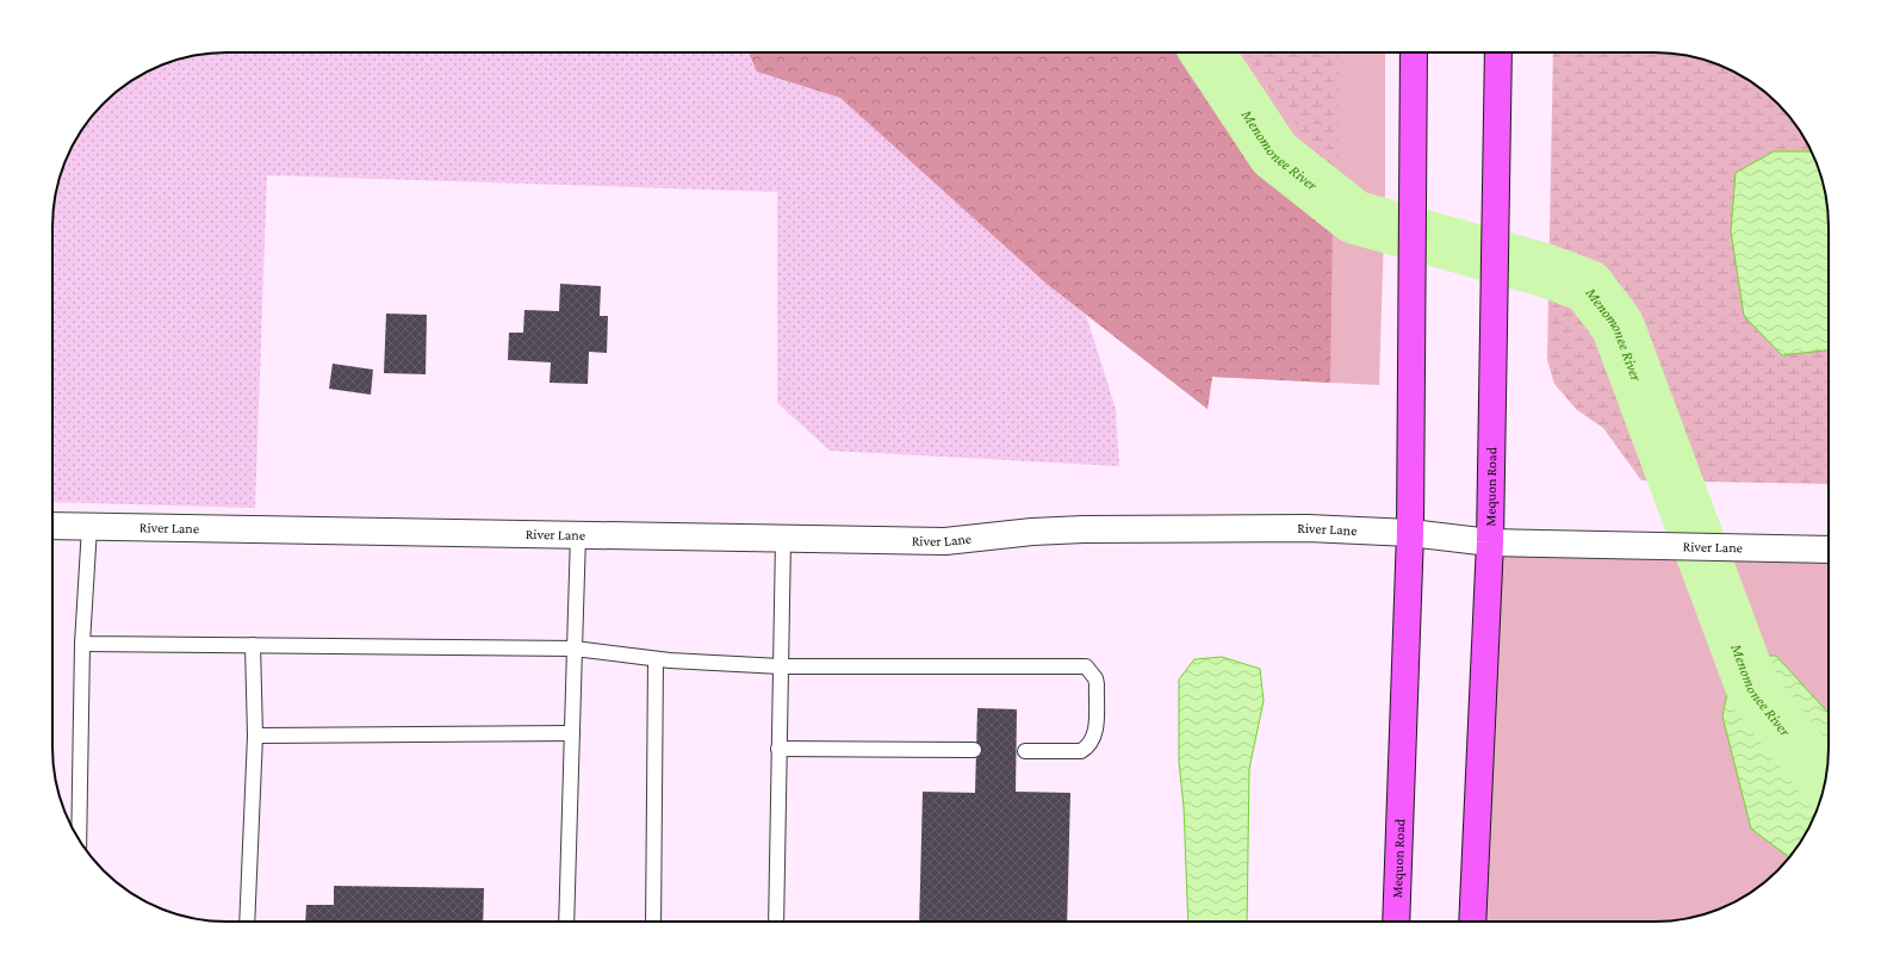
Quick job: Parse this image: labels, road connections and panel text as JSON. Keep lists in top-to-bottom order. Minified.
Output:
{"streets":{"main road":["Mequon Road"],"street":["River Lane"]},"crossings":[["Mequon Road","River Lane"]],"water":["Menomonee River"]}
